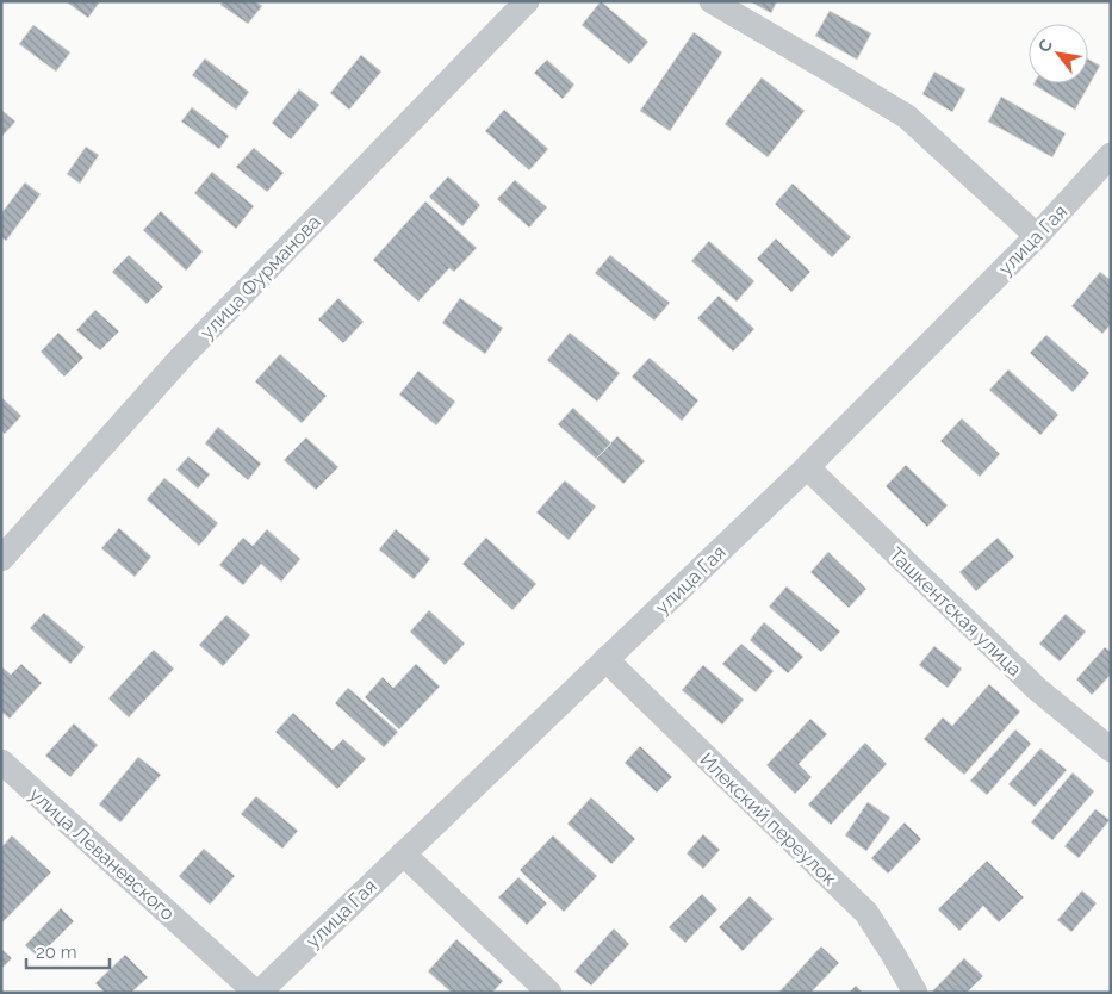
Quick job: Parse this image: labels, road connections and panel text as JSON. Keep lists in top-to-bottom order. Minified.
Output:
{"streets":{"street":["улица Гая","улица Фурманова","Ташкентская улица","Илекский переулок","улица Леваневского"]},"crossings":[["улица Гая","Ташкентская улица"],["улица Гая","Илекский переулок"],["улица Гая","улица Леваневского"]],"scale_bar":"20 m","north":"top left"}
